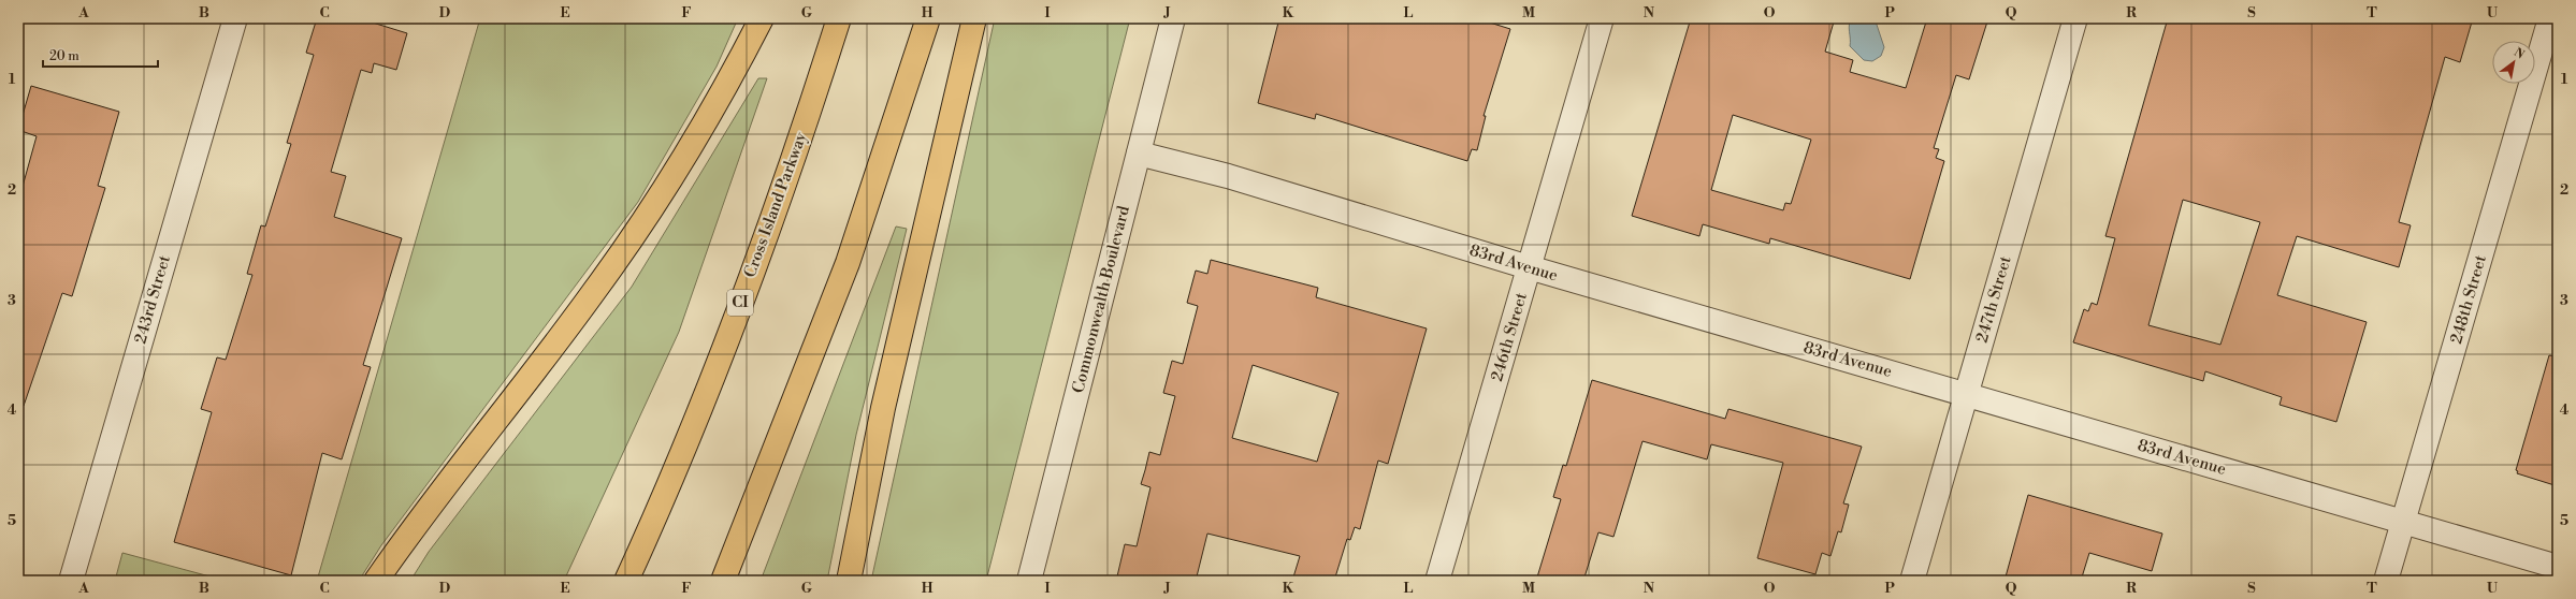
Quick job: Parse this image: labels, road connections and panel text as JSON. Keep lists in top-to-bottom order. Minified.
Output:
{"streets":{"highway":["Cross Island Parkway","CI"],"street":["83rd Avenue","243rd Street","Commonwealth Boulevard","247th Street","248th Street","246th Street"]},"crossings":[["83rd Avenue","Commonwealth Boulevard"],["83rd Avenue","247th Street"],["83rd Avenue","248th Street"],["83rd Avenue","246th Street"]],"scale_bar":"20 m","north":"top right","grid":{"columns":["A","B","C","D","E","F","G","H","I","J","K","L","M","N","O","P","Q","R","S","T","U"],"rows":["1","2","3","4","5"]}}
